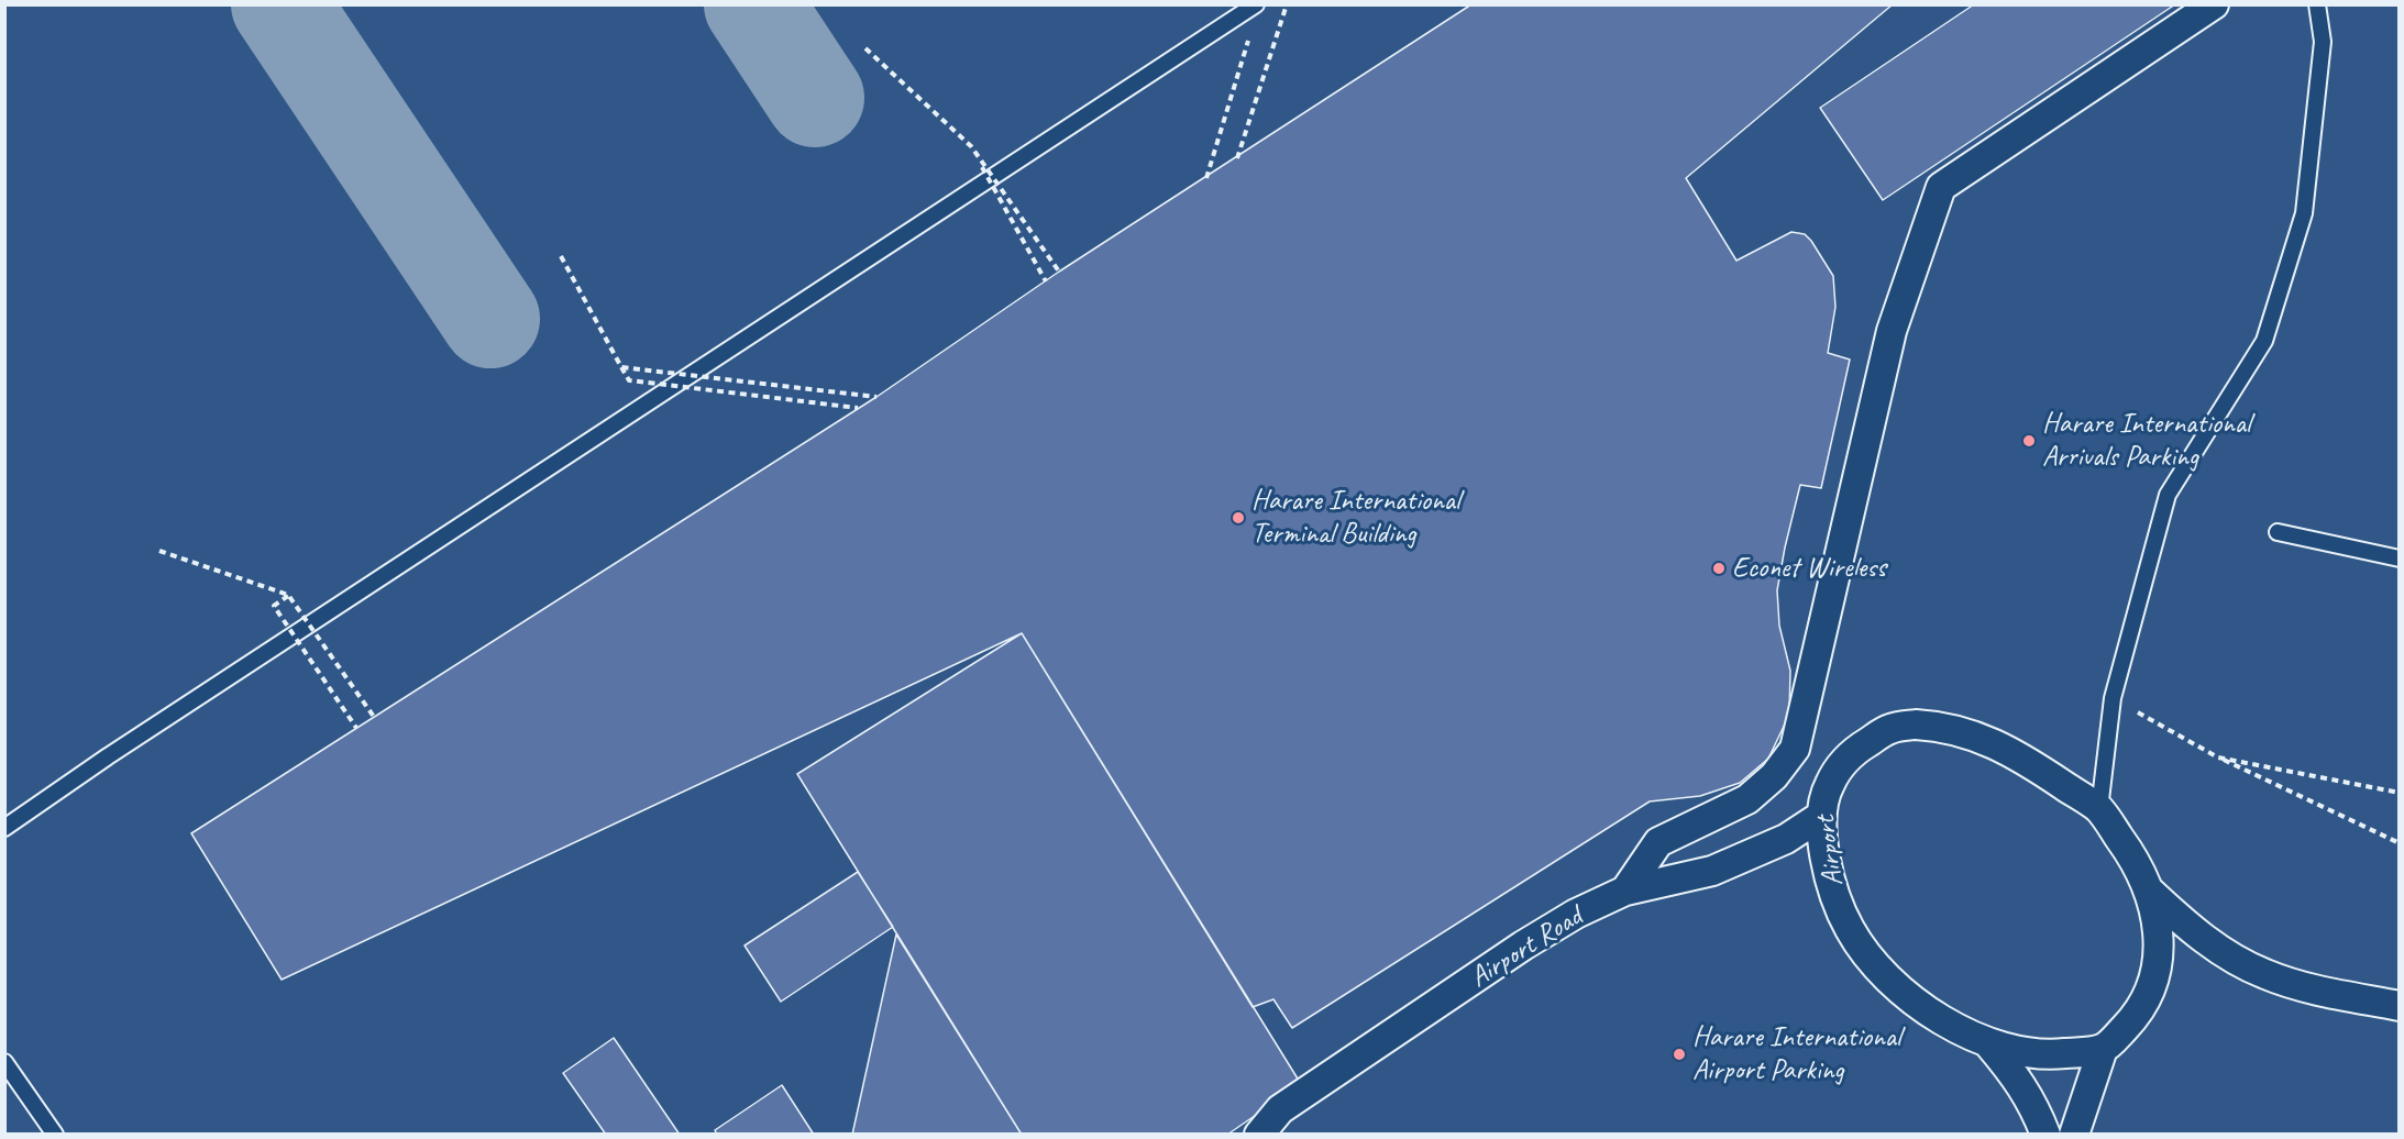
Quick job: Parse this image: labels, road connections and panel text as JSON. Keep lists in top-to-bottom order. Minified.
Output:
{"streets":{"street":["Airport","Airport Road"]},"crossings":[["Airport","Airport Road"]],"places":["Harare International Arrivals Parking","Harare International Terminal Building","Econet Wireless","Harare International Airport Parking"]}
